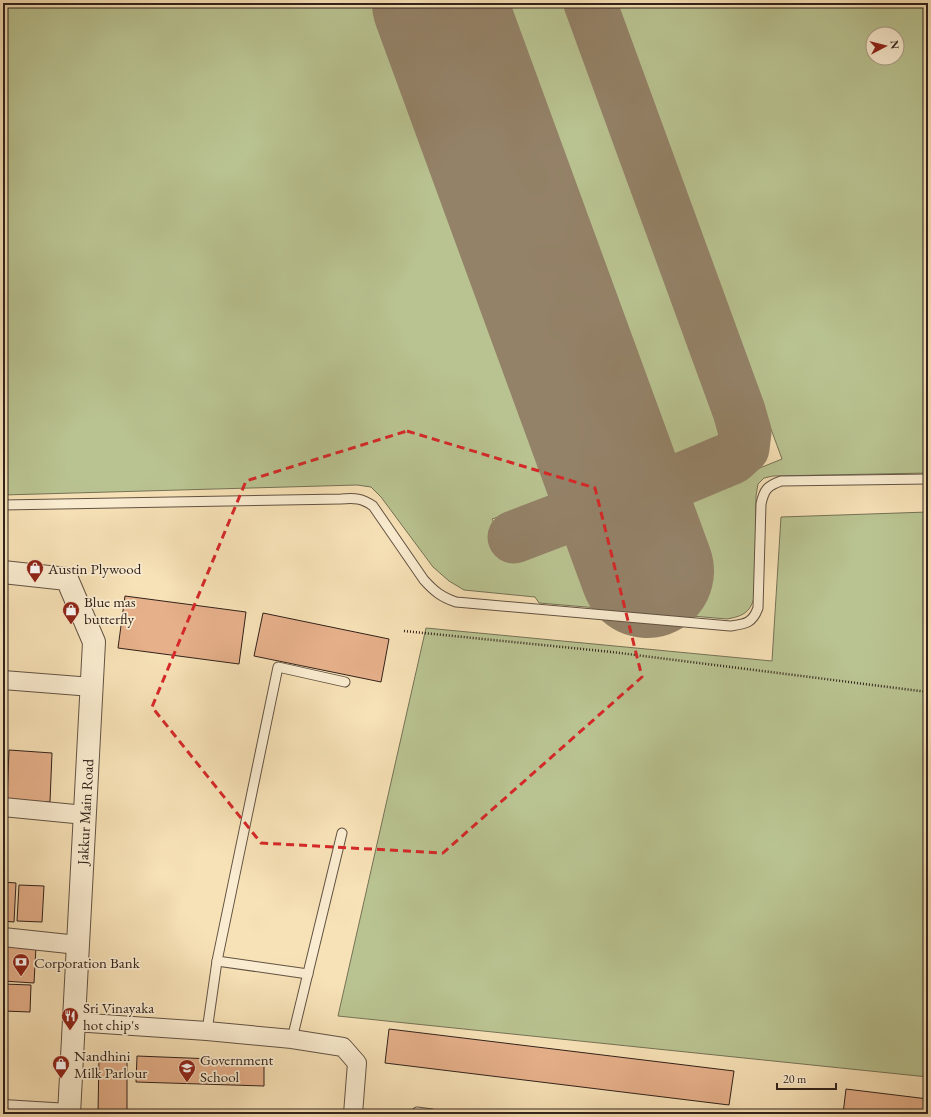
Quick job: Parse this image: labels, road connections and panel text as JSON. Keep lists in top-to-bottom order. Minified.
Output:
{"streets":{"street":["Jakkur Main Road"]},"places":{"shop":["Austin Plywood","Blue mas butterfly","Nandhini Milk Parlour"],"bank":["Corporation Bank"],"restaurant":["Sri Vinayaka hot chip's"],"school or university":["Government School"]},"scale_bar":"20 m","north":"right"}
